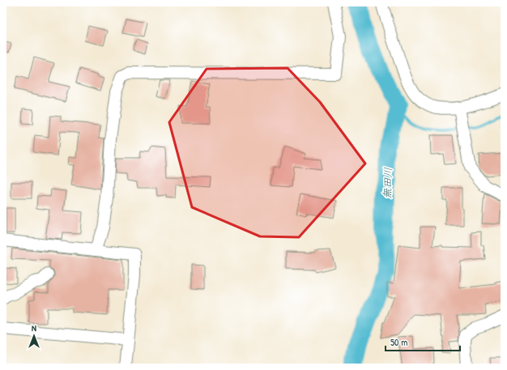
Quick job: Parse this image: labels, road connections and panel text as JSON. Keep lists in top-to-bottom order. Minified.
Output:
{"water":["無田川"],"scale_bar":"50 m","north":"top"}
